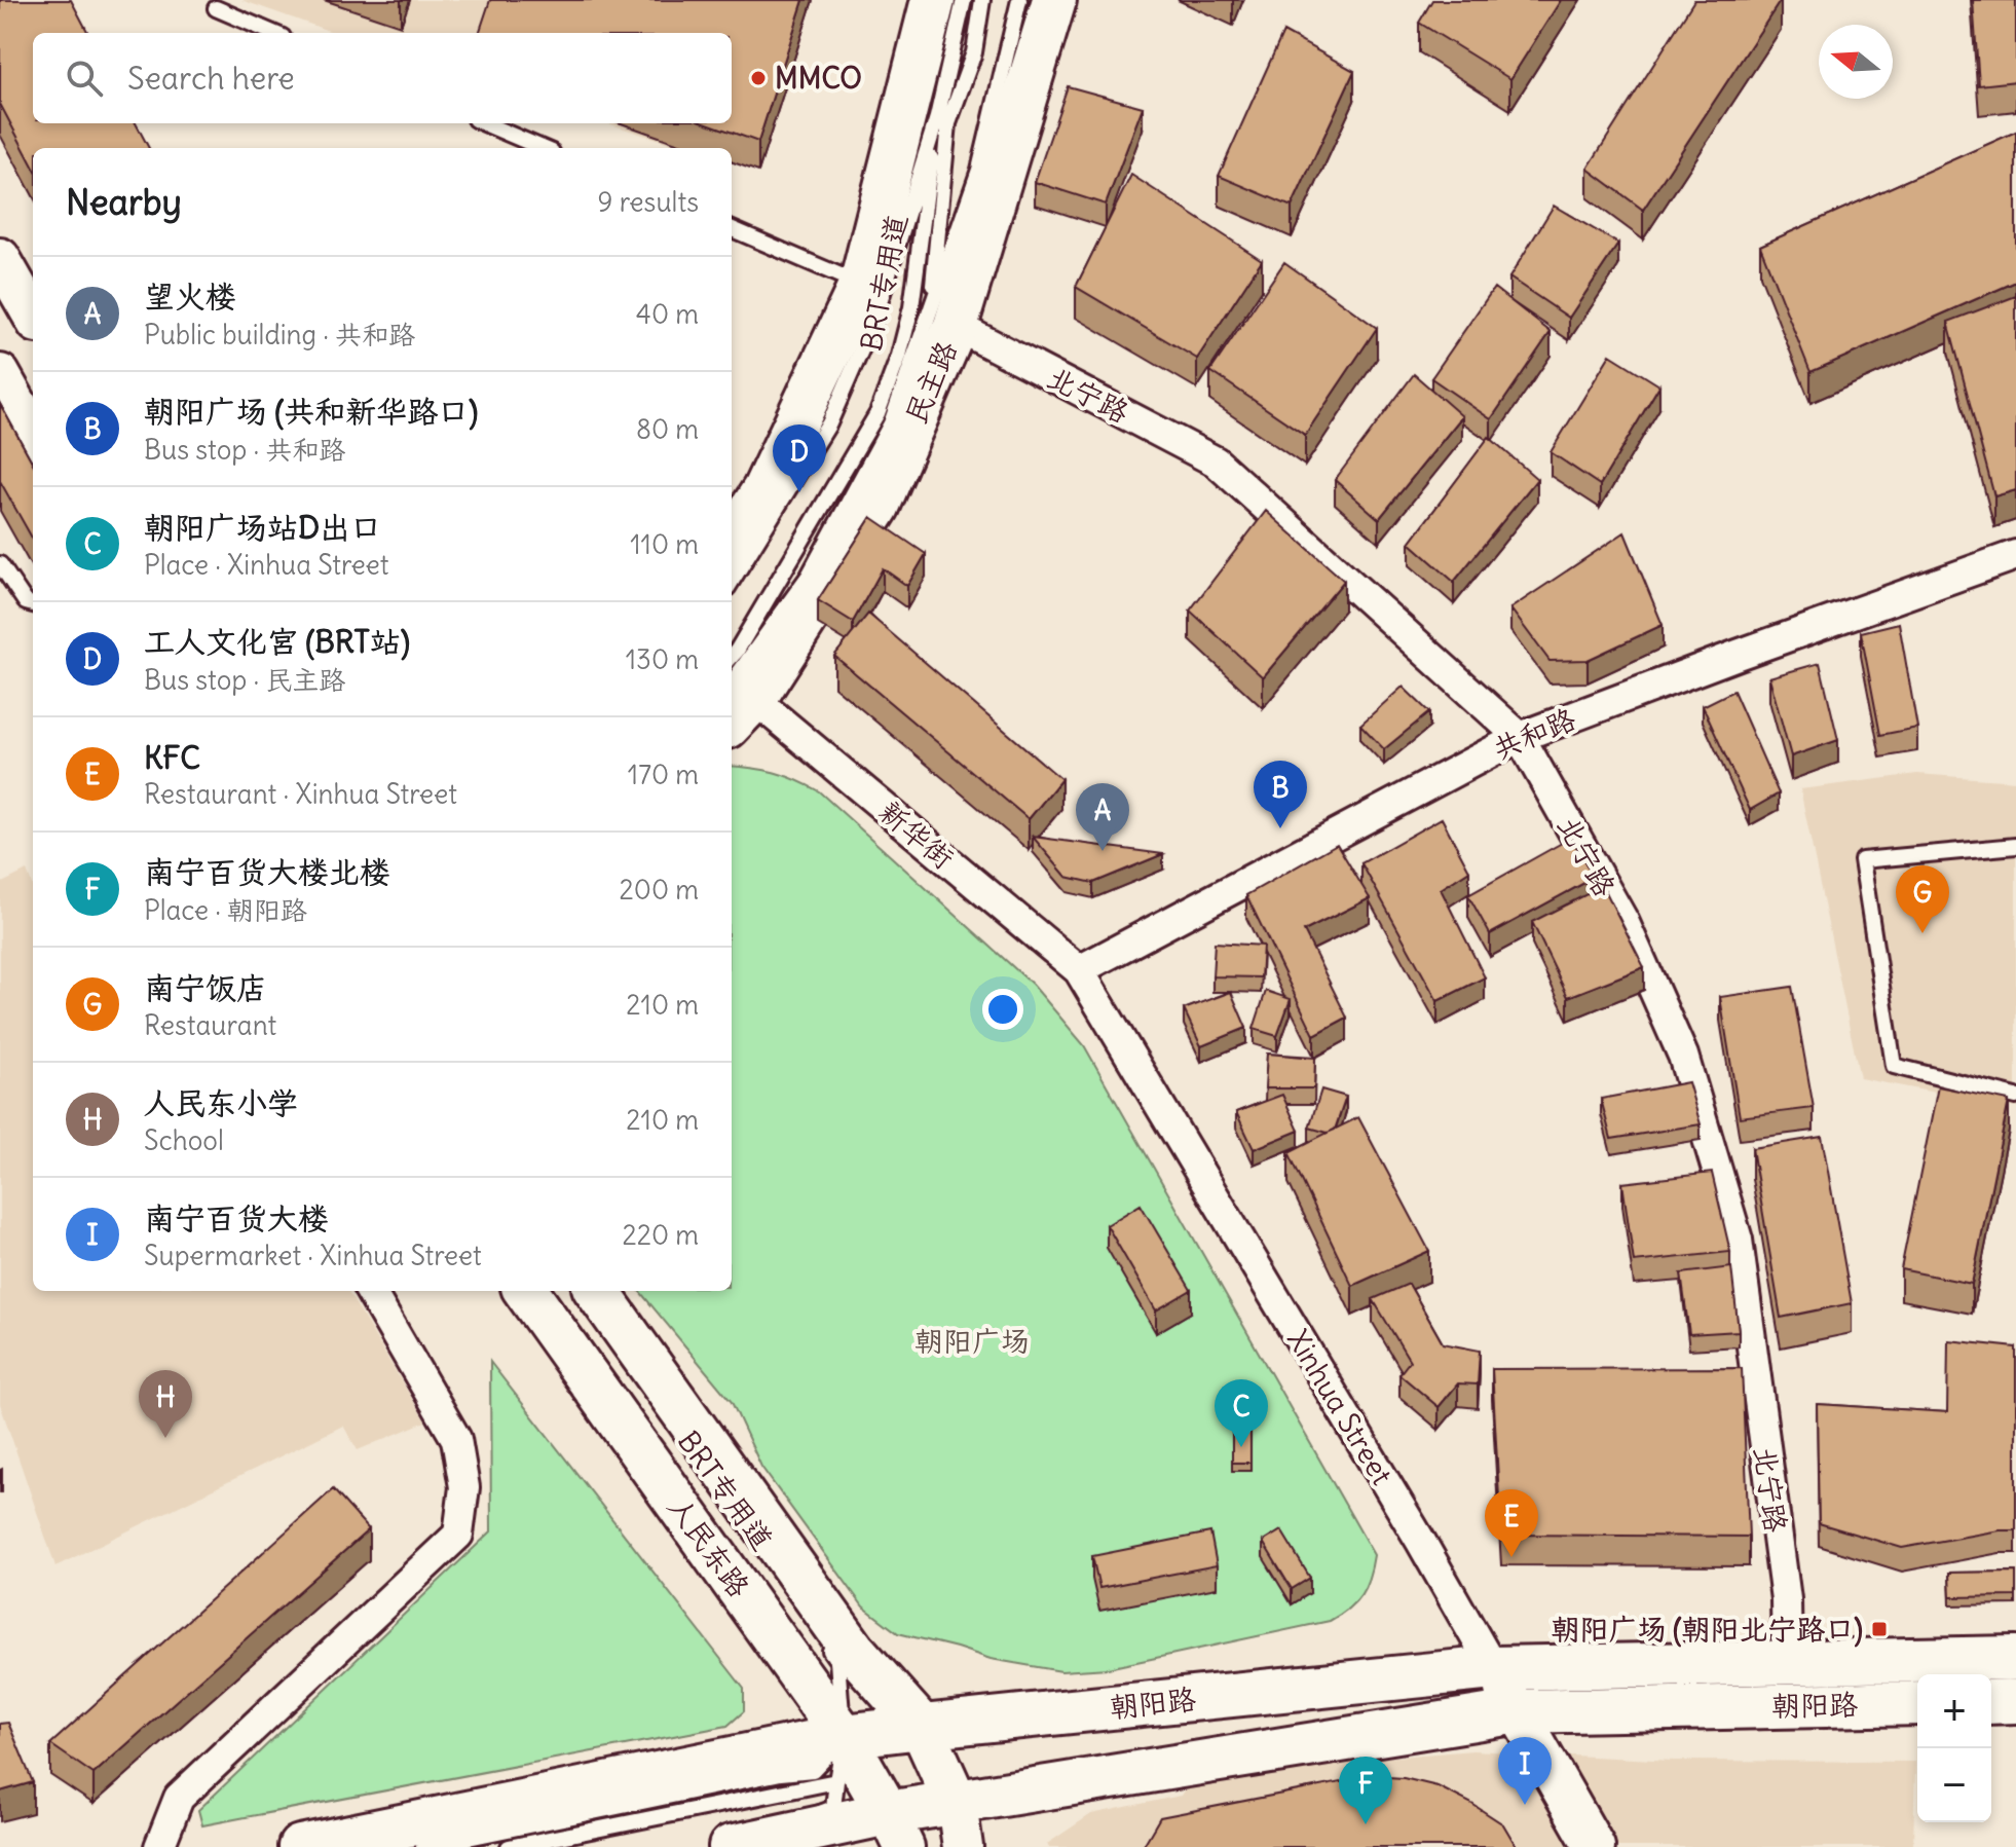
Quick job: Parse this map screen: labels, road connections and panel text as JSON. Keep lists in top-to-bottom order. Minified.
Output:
{"streets":{"main road":["民主路","人民东路","朝阳路"],"street":["北宁路","共和路","新华街","Xinhua Street"],"lane":["BRT专用道"]},"crossings":[["BRT专用道","民主路"],["BRT专用道","北宁路"],["民主路","北宁路"],["民主路","新华街"],["北宁路","共和路"],["北宁路","朝阳路"],["共和路","新华街"],["共和路","Xinhua Street"],["新华街","Xinhua Street"],["Xinhua Street","朝阳路"],["人民东路","朝阳路"]],"parks":["朝阳广场"],"places":{"other":["MMCO"],"transit":["朝阳广场 (朝阳北宁路口)"]},"north":"left","page":{"search":"Search here","heading":["Nearby","9 results"],"list":[{"mark":"A","name":"望火楼","note":"Public building · 共和路","value":"40 m"},{"mark":"B","name":"朝阳广场 (共和新华路口)","note":"Bus stop · 共和路","value":"80 m"},{"mark":"C","name":"朝阳广场站D出口","note":"Place · Xinhua Street","value":"110 m"},{"mark":"D","name":"工人文化宫 (BRT站)","note":"Bus stop · 民主路","value":"130 m"},{"mark":"E","name":"KFC","note":"Restaurant · Xinhua Street","value":"170 m"},{"mark":"F","name":"南宁百货大楼北楼","note":"Place · 朝阳路","value":"200 m"},{"mark":"G","name":"南宁饭店","note":"Restaurant","value":"210 m"},{"mark":"H","name":"人民东小学","note":"School","value":"210 m"},{"mark":"I","name":"南宁百货大楼","note":"Supermarket · Xinhua Street","value":"220 m"}],"pins":["D","B","A","G","H","C","E","I","F"],"map_buttons":["+","−"]}}
